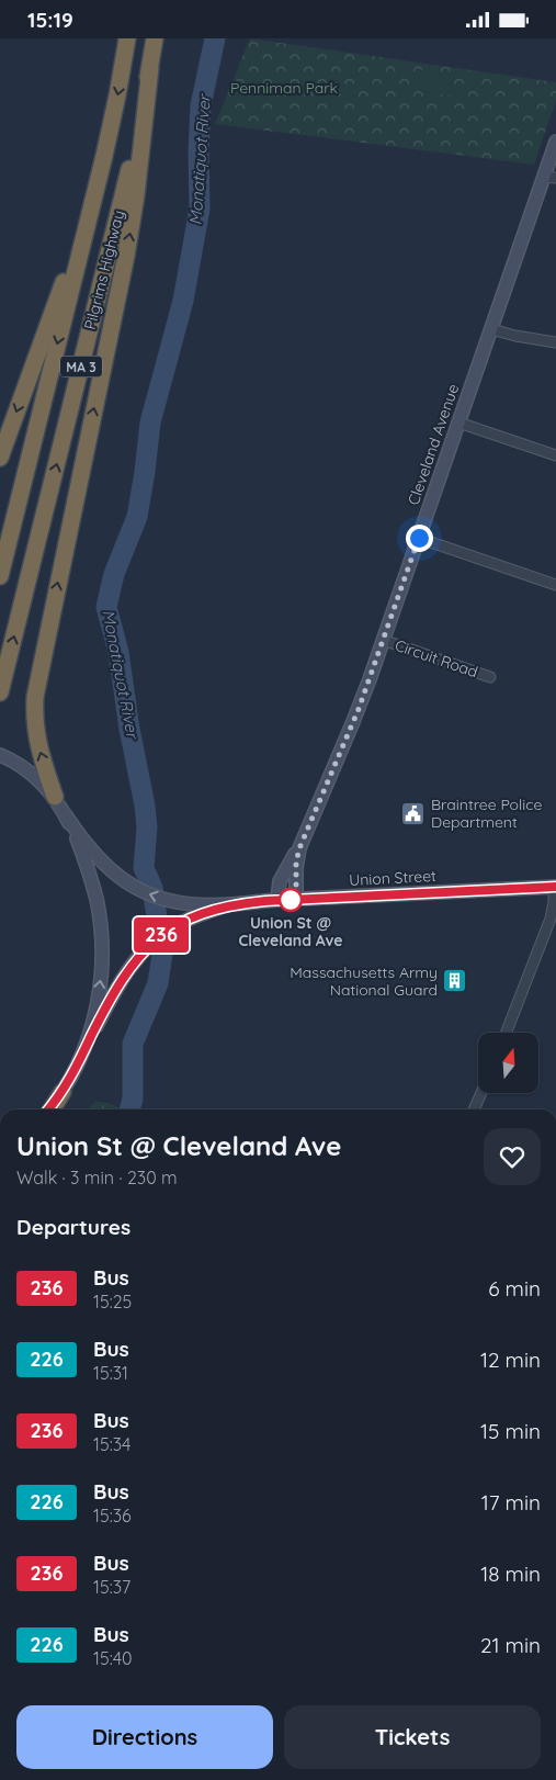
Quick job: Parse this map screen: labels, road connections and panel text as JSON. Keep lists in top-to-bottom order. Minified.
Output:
{"streets":{"highway":["Pilgrims Highway","MA 3"],"main road":["Cleveland Avenue","Union Street"],"street":["Circuit Road"]},"crossings":[["Cleveland Avenue","Circuit Road"],["Cleveland Avenue","Union Street"]],"water":["Monatiquot River"],"parks":["Penniman Park"],"places":{"public building":["Braintree Police Department"],"other":["Union St @ Cleveland Ave"],"building":["Massachusetts Army National Guard"]},"lines":["bus line 236"],"north":"top","page":{"status":"15:19","on_map":"236","heading":[["Union St @ Cleveland Ave","Walk · 3 min · 230 m"],"Departures"],"list":[{"mark":"236","name":"Bus","note":"15:25","value":"6 min"},{"mark":"226","name":"Bus","note":"15:31","value":"12 min"},{"mark":"236","name":"Bus","note":"15:34","value":"15 min"},{"mark":"226","name":"Bus","note":"15:36","value":"17 min"},{"mark":"236","name":"Bus","note":"15:37","value":"18 min"},{"mark":"226","name":"Bus","note":"15:40","value":"21 min"}],"buttons":["Directions","Tickets"]}}
